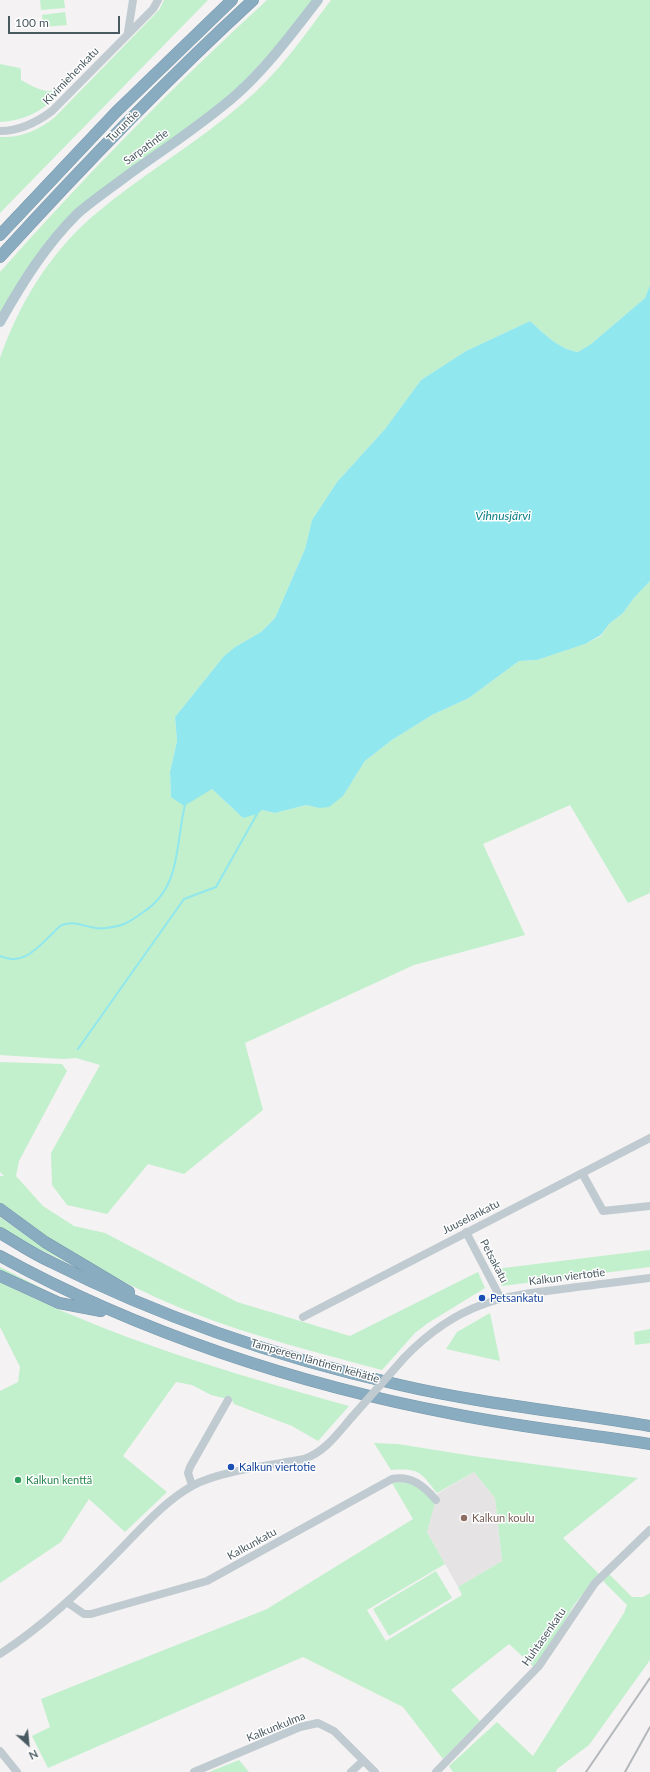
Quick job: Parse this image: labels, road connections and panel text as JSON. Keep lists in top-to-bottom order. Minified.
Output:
{"streets":{"highway":["Turuntie","Tampereen läntinen kehätie"],"main road":["Sarpatintie"],"street":["Kivimiehenkatu","Juuselankatu","Petsakatu","Kalkun viertotie","Kalkunkatu","Huhtasenkatu","Kalkunkulma"]},"crossings":[["Juuselankatu","Petsakatu"],["Petsakatu","Kalkun viertotie"],["Kalkun viertotie","Kalkunkatu"]],"water":["Vihnusjärvi"],"places":["Petsankatu","Kalkun viertotie","Kalkun kenttä","Kalkun koulu"],"scale_bar":"100 m","north":"bottom right"}
